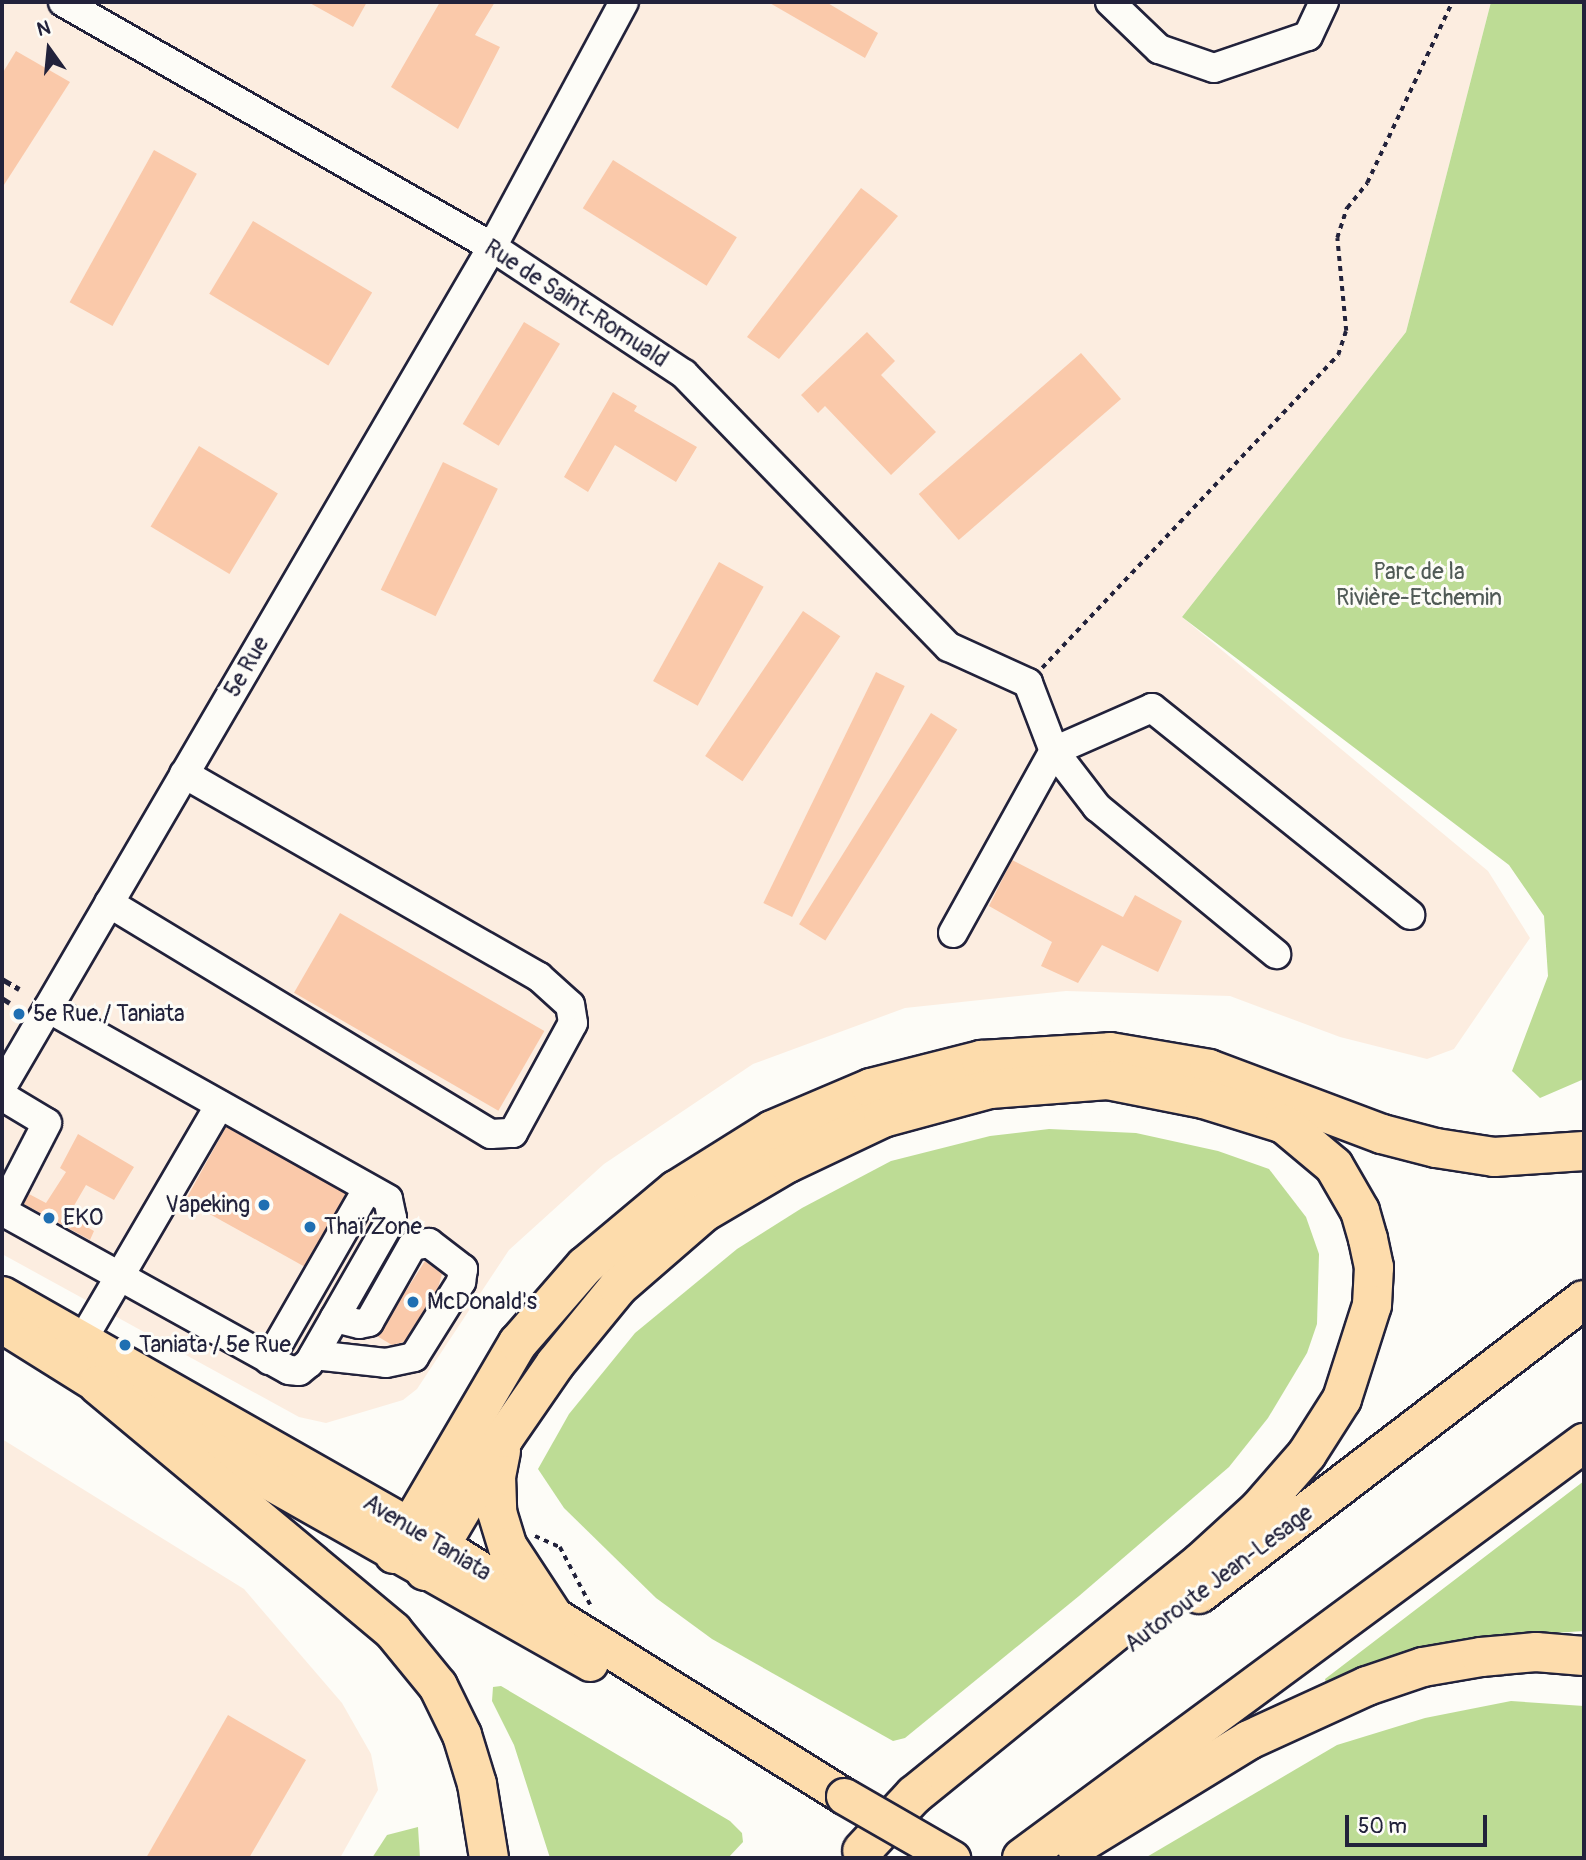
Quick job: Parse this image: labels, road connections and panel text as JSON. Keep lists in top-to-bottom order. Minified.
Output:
{"streets":{"highway":["Autoroute Jean-Lesage"],"main road":["Avenue Taniata"],"street":["Rue de Saint-Romuald","5e Rue"]},"crossings":[["Rue de Saint-Romuald","5e Rue"]],"parks":["Parc de la Rivière-Etchemin"],"places":["5e Rue / Taniata","Vapeking","EKO","Thaï Zone","McDonald's","Taniata / 5e Rue"],"scale_bar":"50 m","north":"top"}
